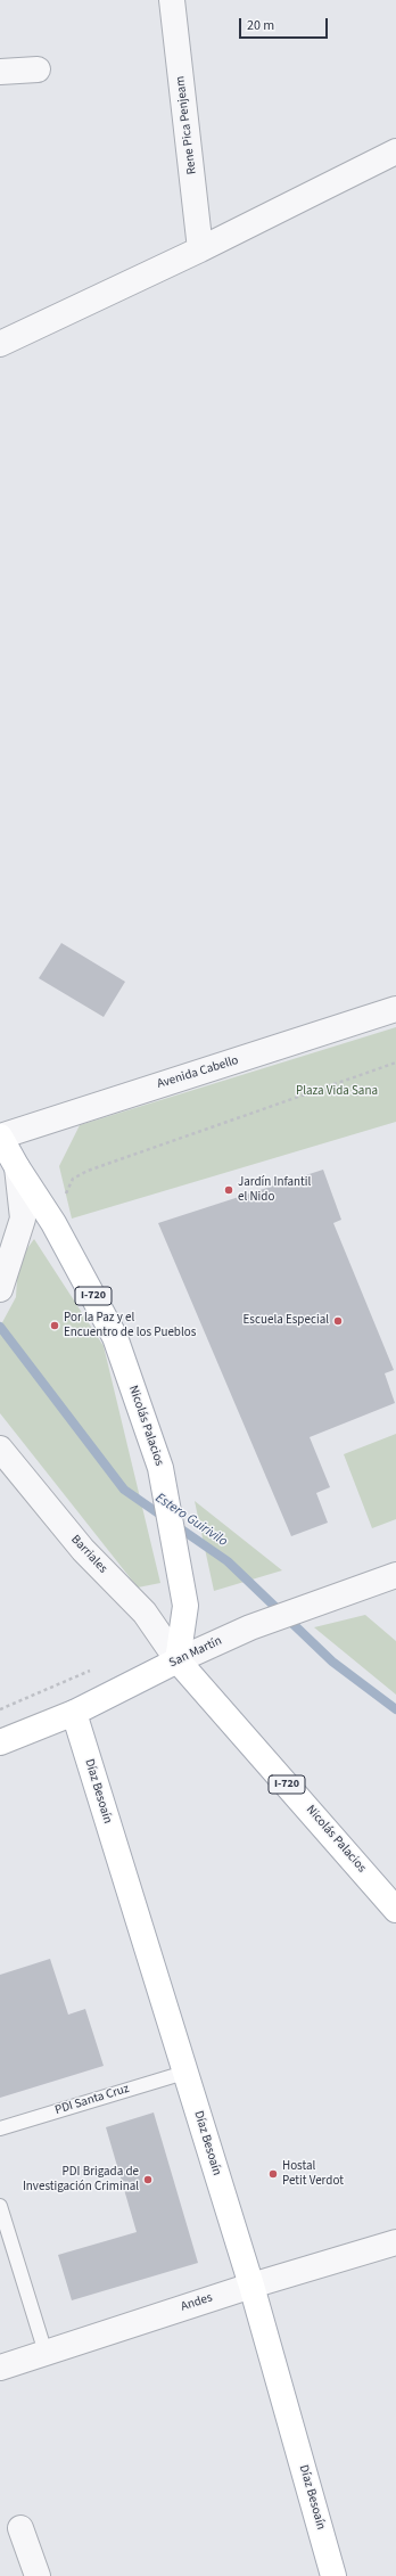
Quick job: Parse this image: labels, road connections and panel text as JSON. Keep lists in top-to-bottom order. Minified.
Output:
{"streets":{"main road":["I-720","Nicolás Palacios","San Martín","Díaz Besoaín"],"street":["Rene Pica Penjeam","Avenida Cabello","Barriales","Andes"],"lane":["PDI Santa Cruz"]},"crossings":[["Avenida Cabello","Nicolás Palacios"],["Nicolás Palacios","Barriales"],["Nicolás Palacios","San Martín"],["Barriales","San Martín"],["San Martín","Díaz Besoaín"],["Díaz Besoaín","PDI Santa Cruz"],["Díaz Besoaín","Andes"]],"water":["Estero Guirivilo"],"parks":["Plaza Vida Sana"],"places":["Jardín Infantil el Nido","Escuela Especial","Por la Paz y el Encuentro de los Pueblos","Hostal Petit Verdot","PDI Brigada de Investigación Criminal"],"scale_bar":"20 m"}
